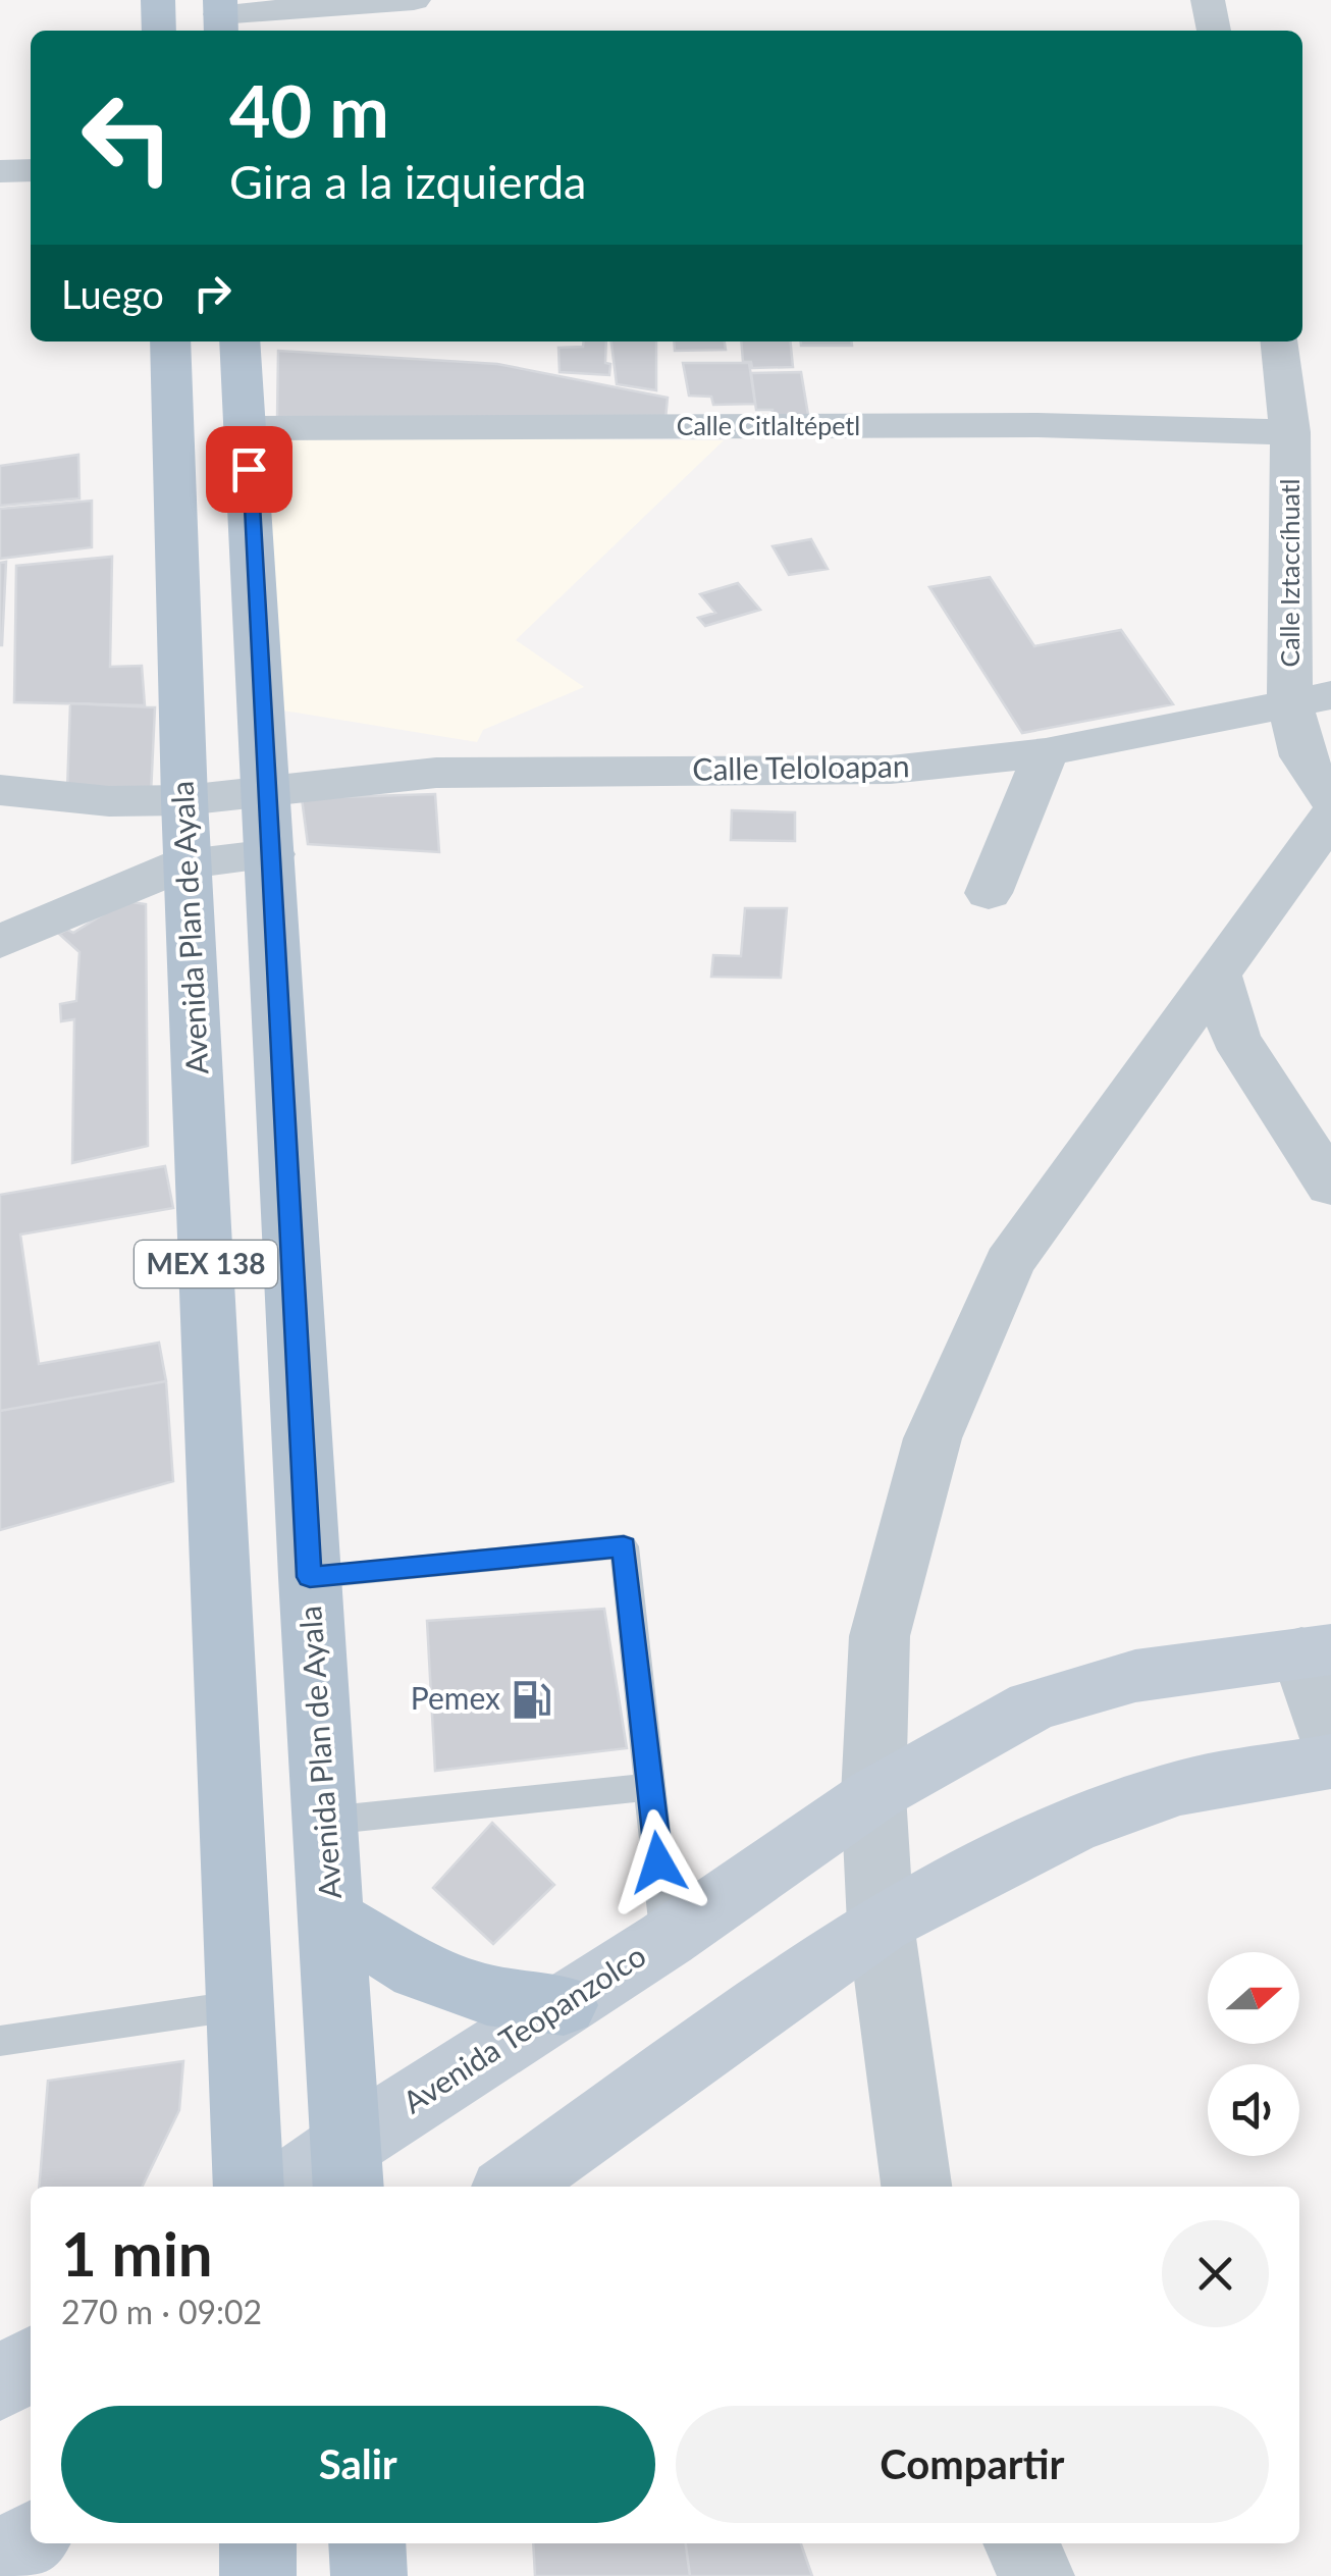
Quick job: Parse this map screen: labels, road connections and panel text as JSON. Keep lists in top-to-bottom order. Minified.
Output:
{"streets":{"main road":["Avenida Plan de Ayala","MEX 138","Avenida Teopanzolco"],"street":["Calle Citlaltépetl","Calle Iztaccíhuatl","Calle Teloloapan"]},"crossings":[["Calle Citlaltépetl","Calle Iztaccíhuatl"],["Calle Citlaltépetl","Avenida Plan de Ayala"],["Calle Iztaccíhuatl","Calle Teloloapan"],["Calle Teloloapan","Avenida Plan de Ayala"],["Avenida Plan de Ayala","Avenida Teopanzolco"]],"places":{"fuel station":["Pemex"]},"north":"right","page":{"turn":["40 m","Gira a la izquierda"],"then":"Luego","heading":["1 min","270 m · 09:02"],"buttons":["Salir","Compartir"]}}
